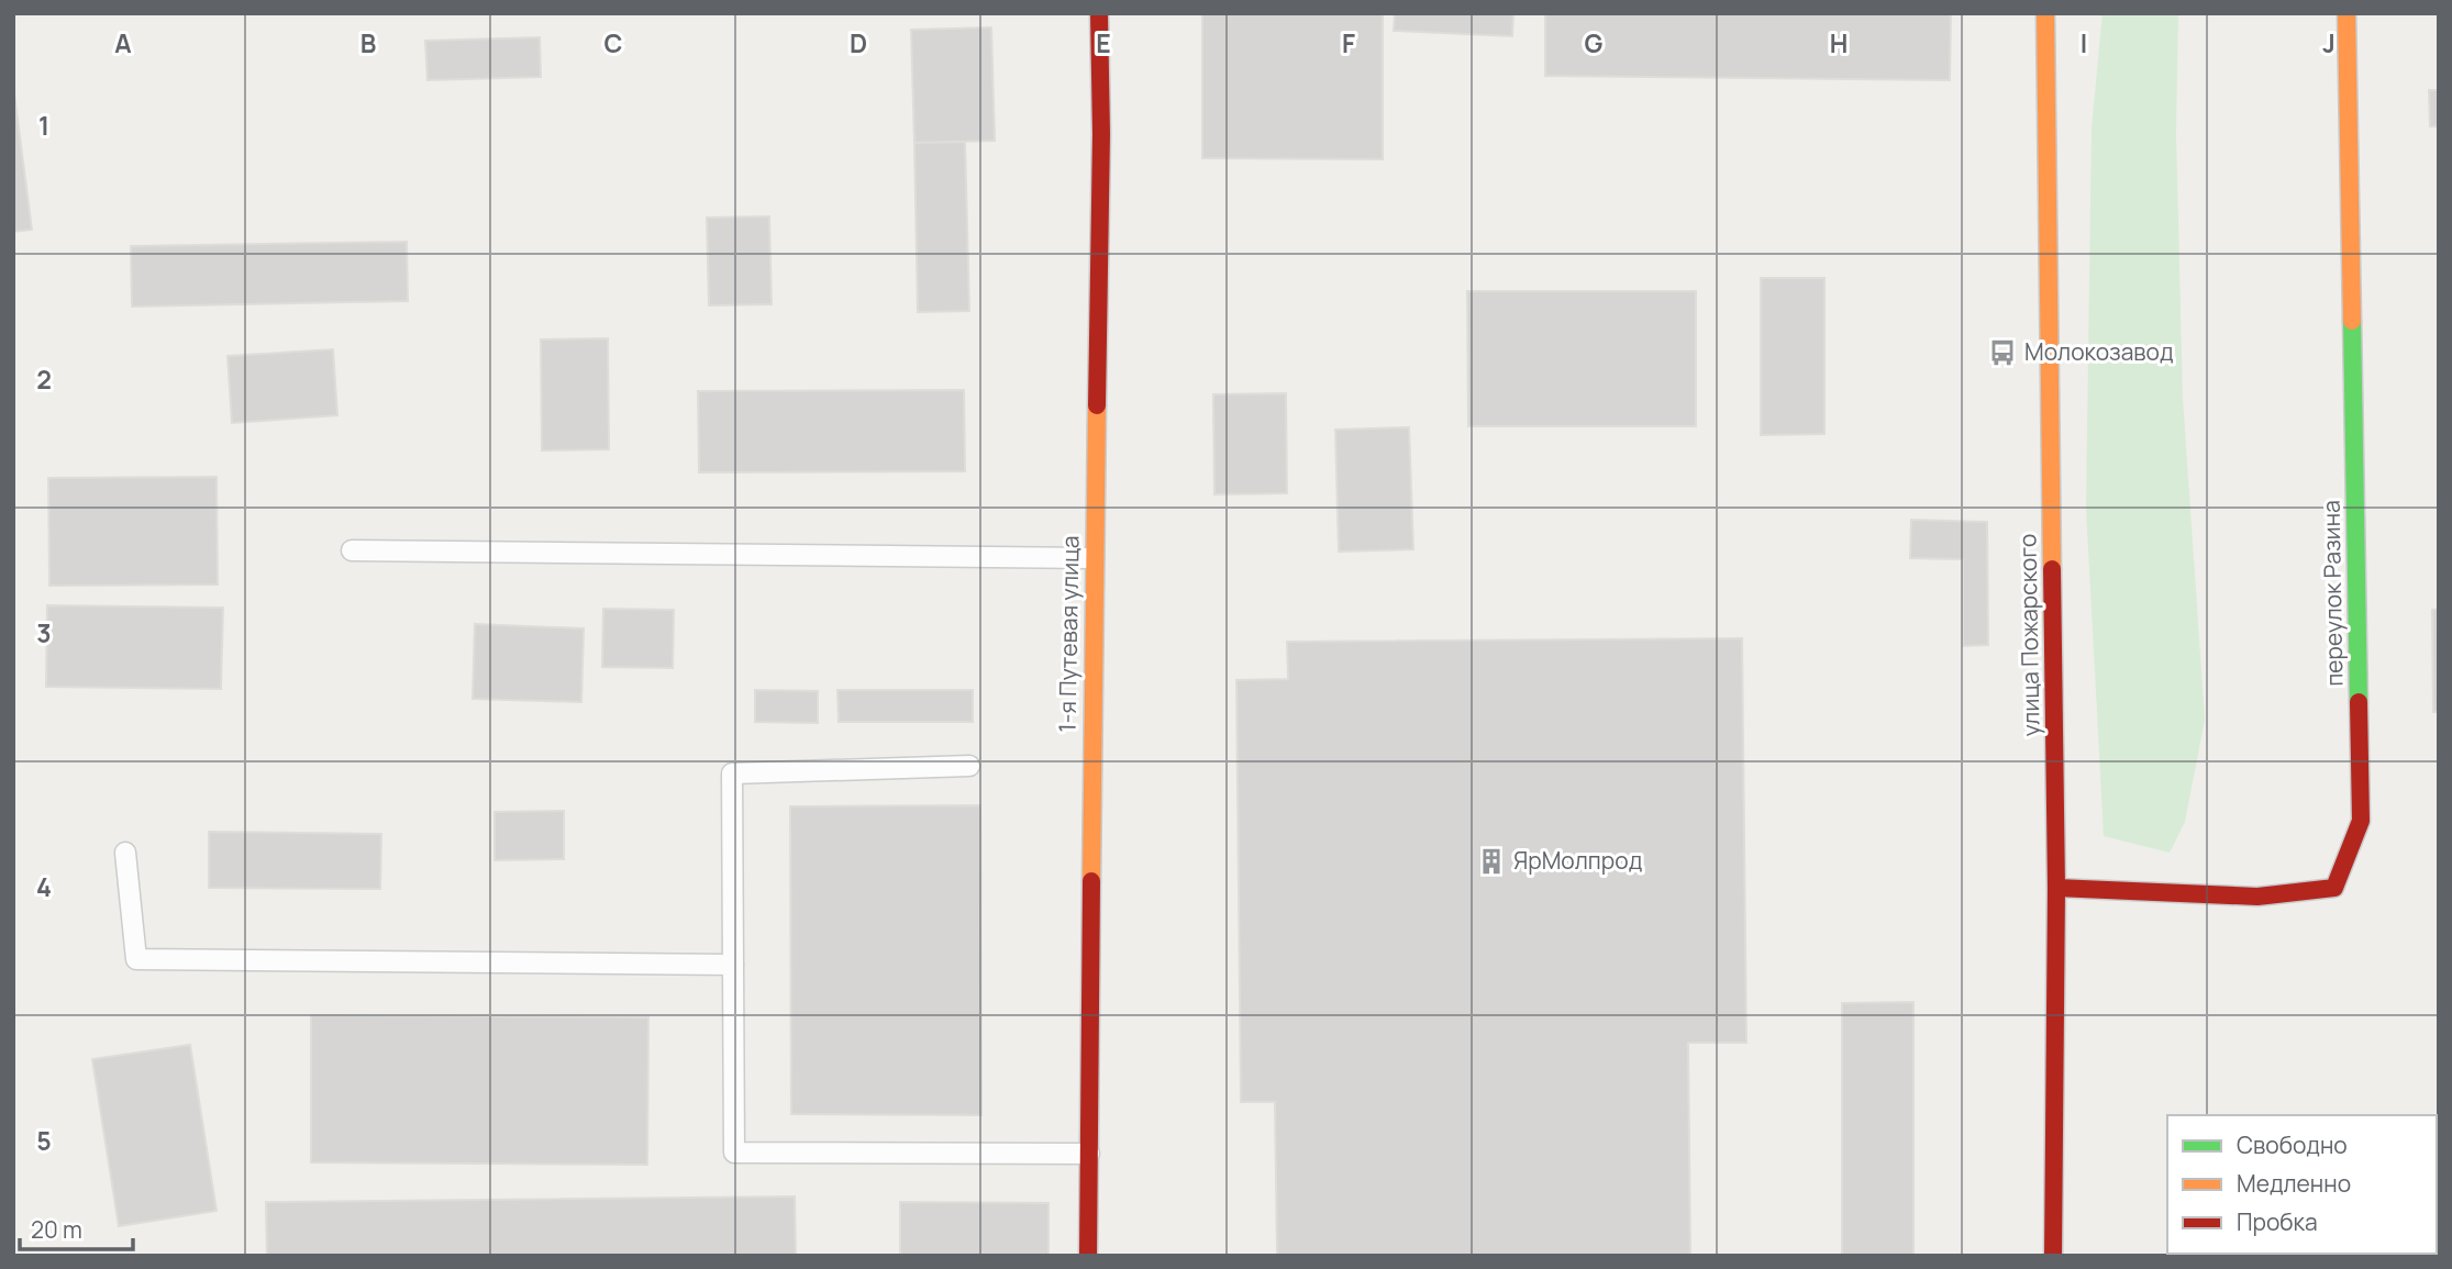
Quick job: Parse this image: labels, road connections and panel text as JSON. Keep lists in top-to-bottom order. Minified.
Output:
{"streets":{"street":["переулок Разина","1-я Путевая улица","улица Пожарского"]},"crossings":[["переулок Разина","улица Пожарского"]],"places":{"bus stop":["Молокозавод"],"building":["ЯрМолпрод"]},"legend":["Свободно","Медленно","Пробка"],"scale_bar":"20 m","grid":{"columns":["A","B","C","D","E","F","G","H","I","J"],"rows":["1","2","3","4","5"]}}
